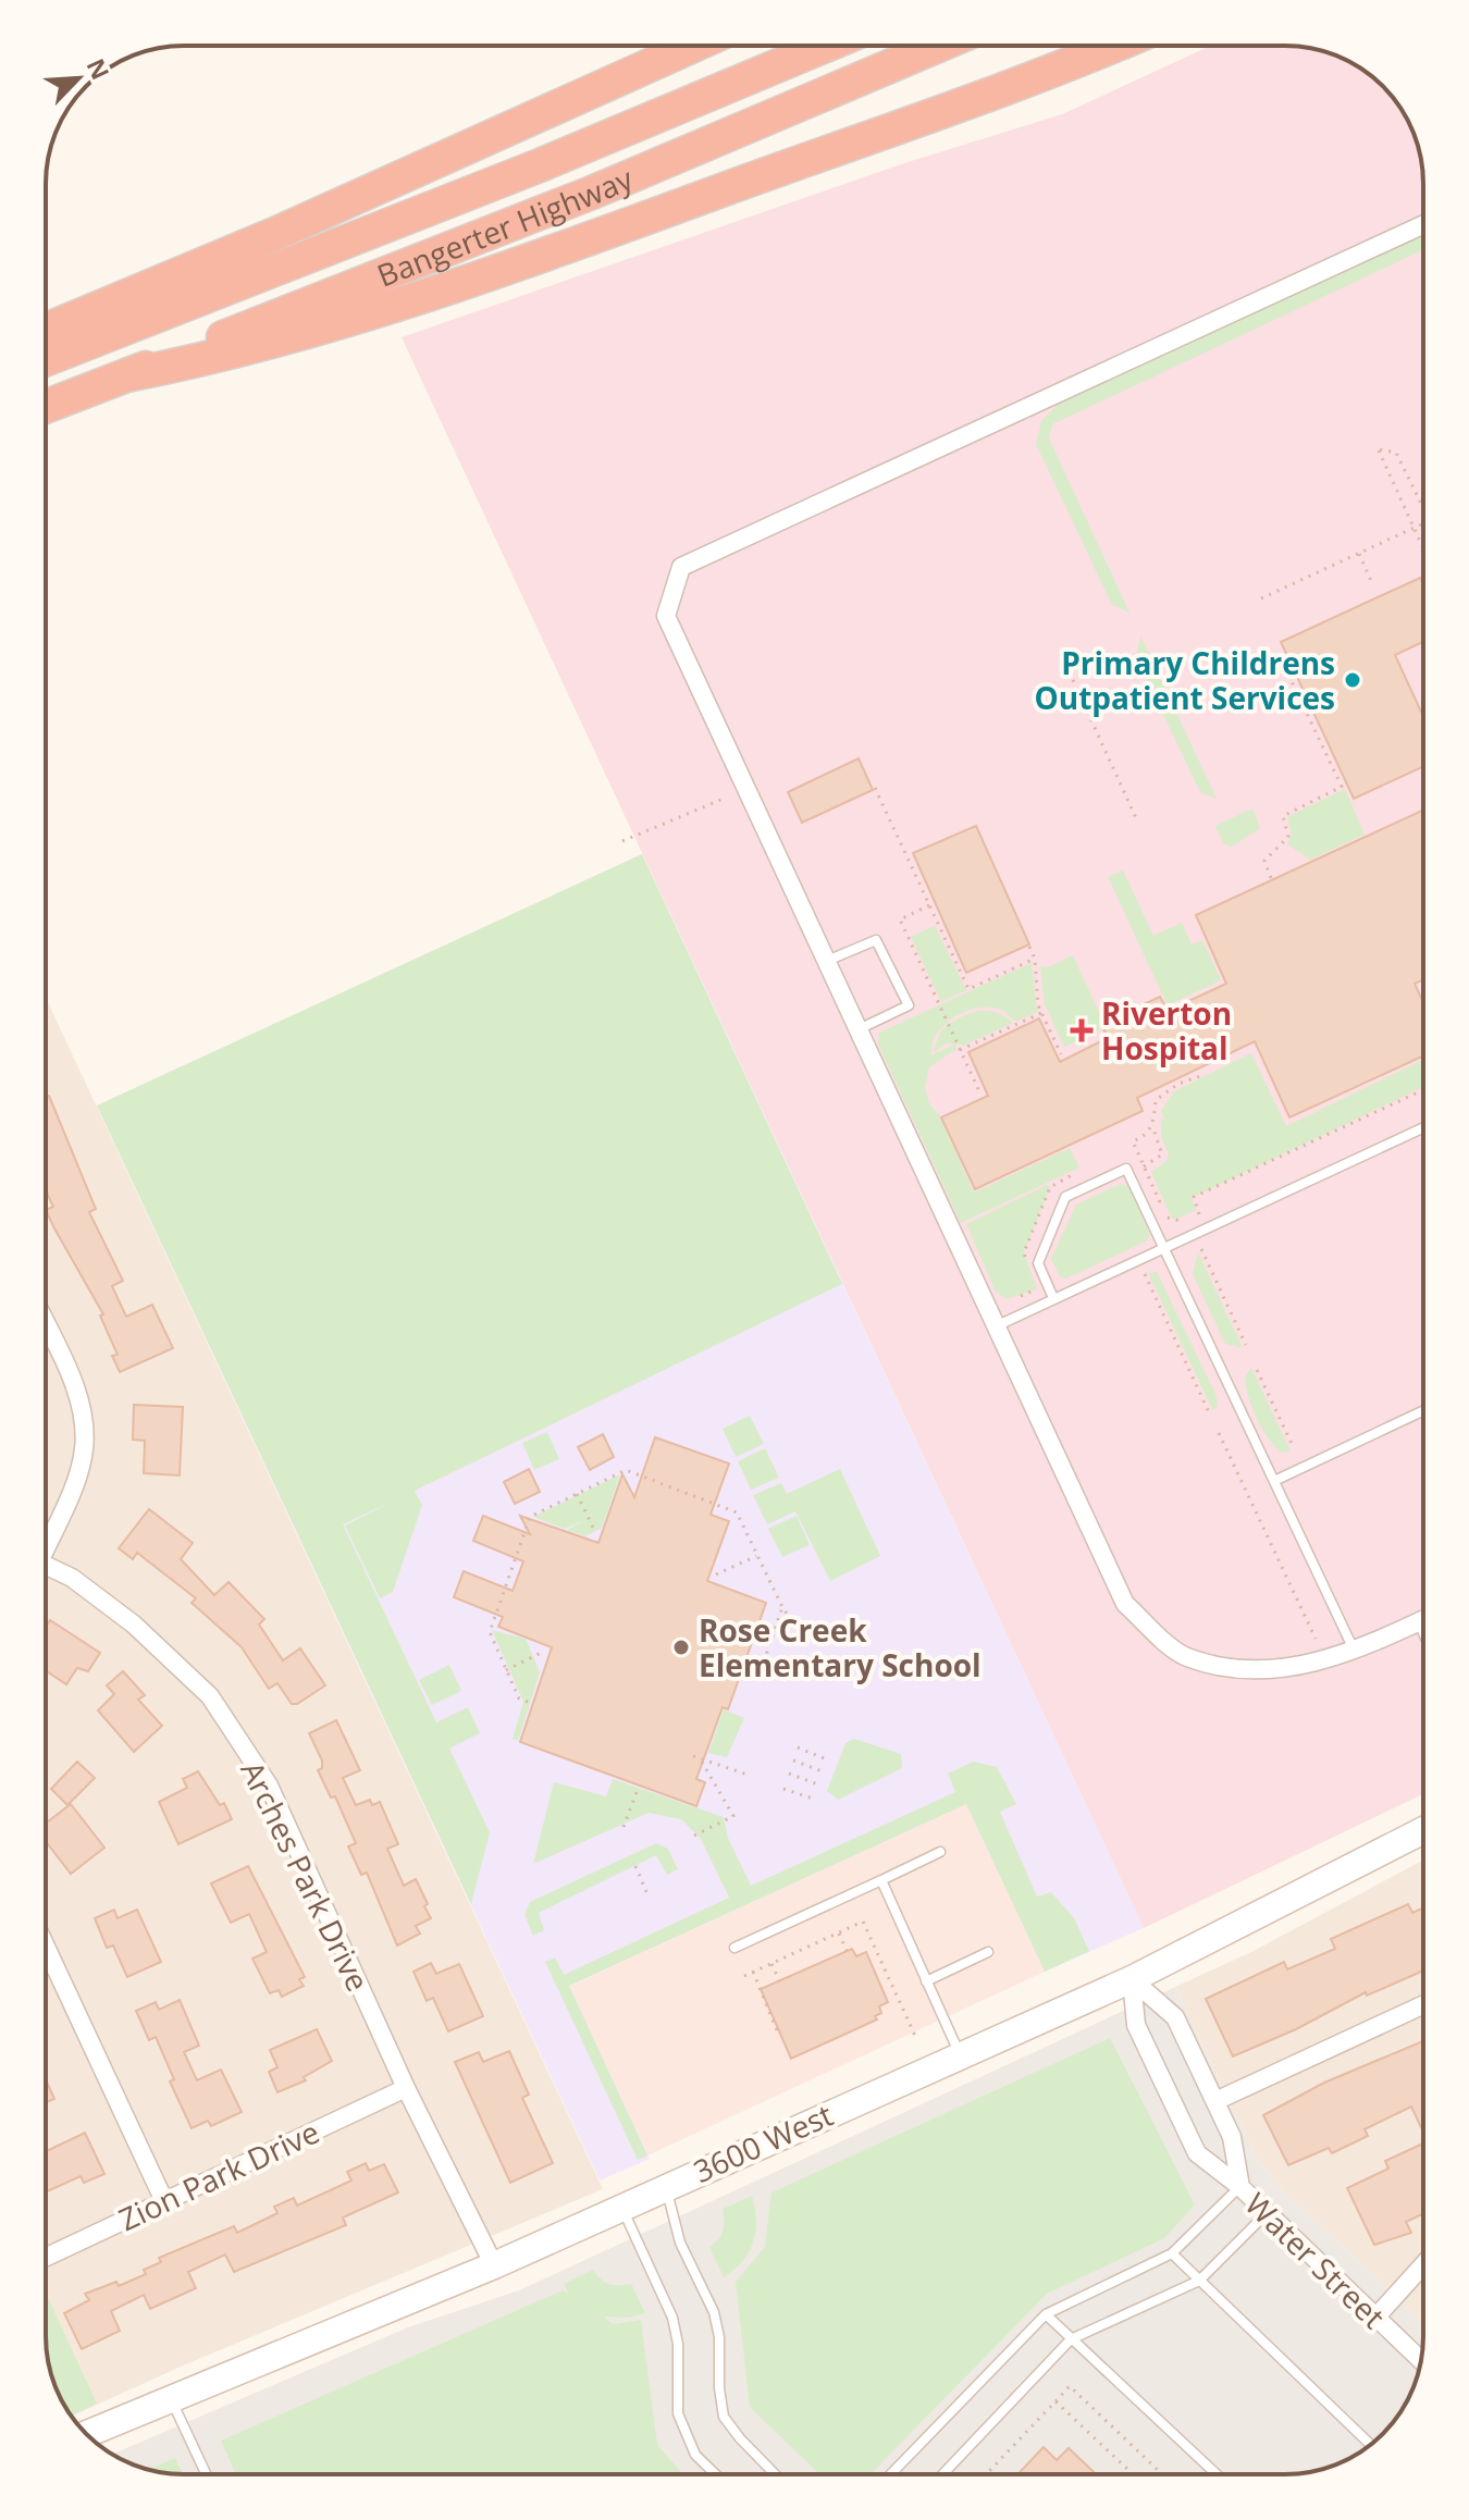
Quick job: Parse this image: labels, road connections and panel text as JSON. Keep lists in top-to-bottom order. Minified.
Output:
{"streets":{"highway":["Bangerter Highway"],"main road":["3600 West"],"street":["Arches Park Drive","Zion Park Drive","Water Street"]},"crossings":[["Arches Park Drive","3600 West"],["Arches Park Drive","Zion Park Drive"],["3600 West","Water Street"]],"places":{"other":["Primary Childrens Outpatient Services","Rose Creek Elementary School"],"health":["Riverton Hospital"]},"north":"top right"}
